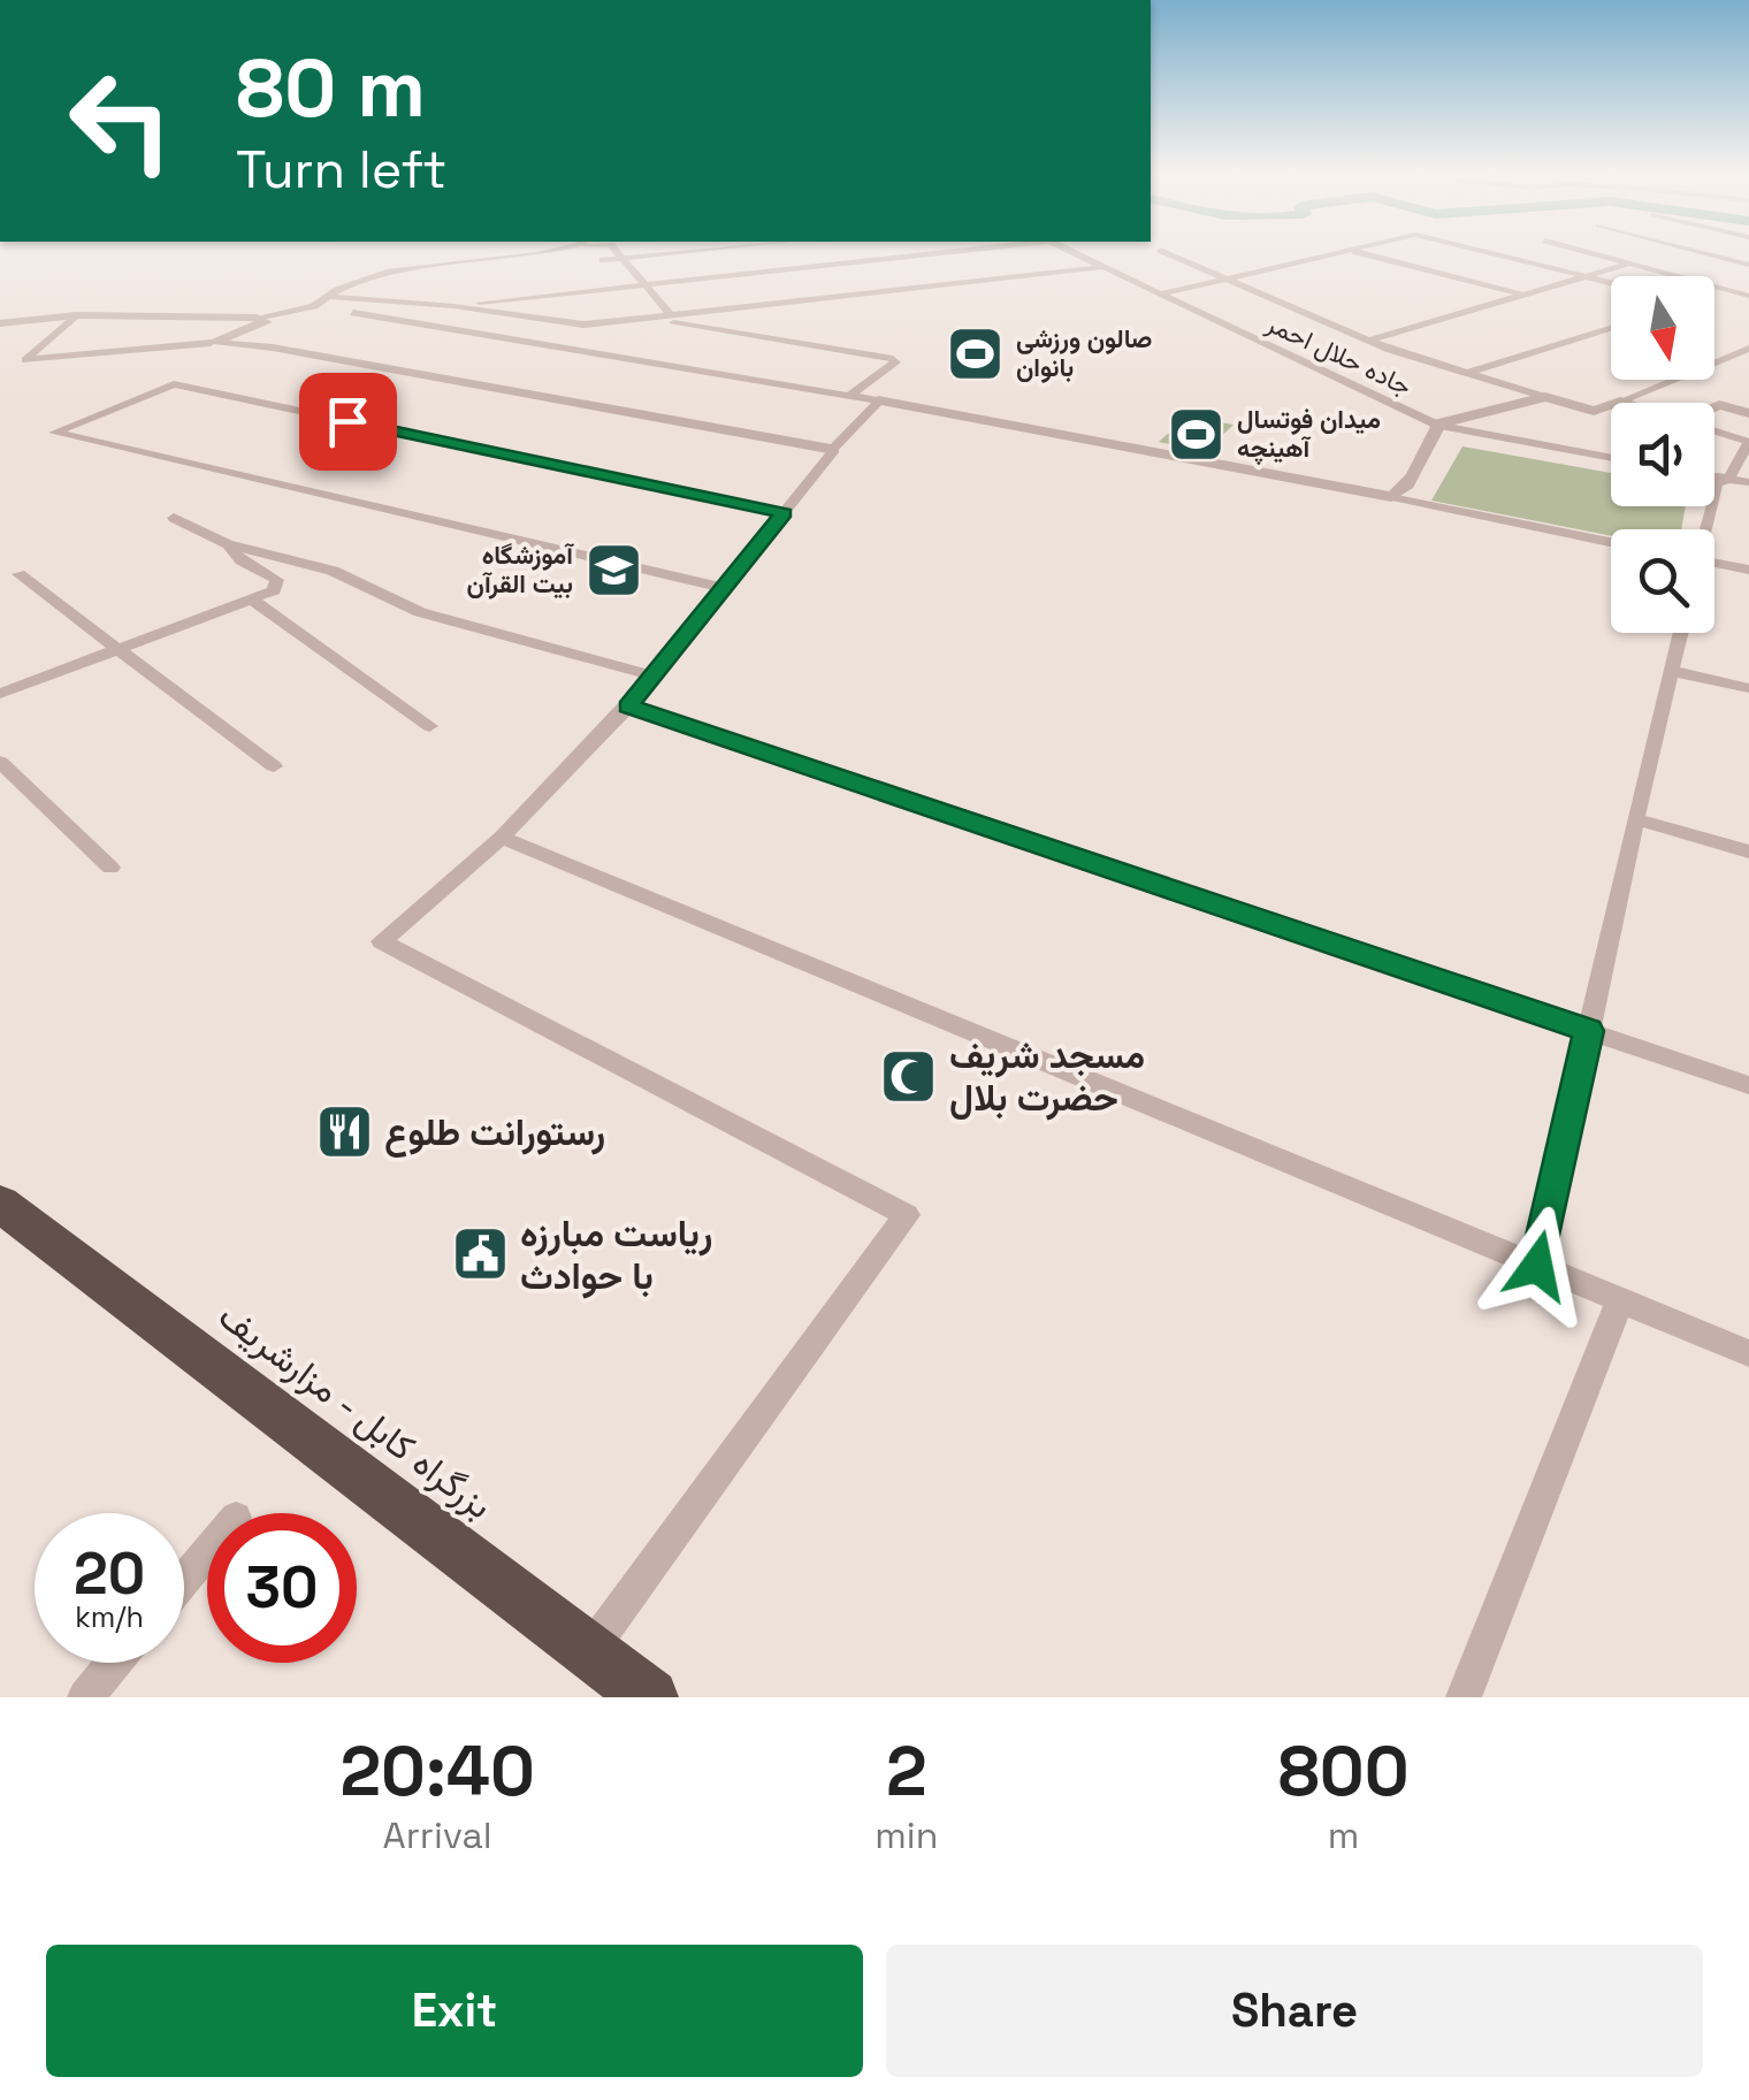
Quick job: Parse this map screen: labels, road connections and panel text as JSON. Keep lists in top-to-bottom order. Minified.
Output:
{"streets":{"highway":["بزرگراه کابل - مزارشریف"],"street":["جاده حلال احمر"]},"places":{"sports":["صالون ورزشی بانوان","میدان فوتسال آهینچه"],"school or university":["آموزشگاه بیت القرآن"],"mosque":["مسجد شریف حضرت بلال"],"restaurant":["رستورانت طلوع"],"public building":["ریاست مبارزه با حوادث"]},"north":"bottom","page":{"turn":["80 m","Turn left"],"speed":"20 km/h","limit":"30","eta":["20:40","Arrival","2","min","800","m"],"buttons":["Exit","Share"]}}
